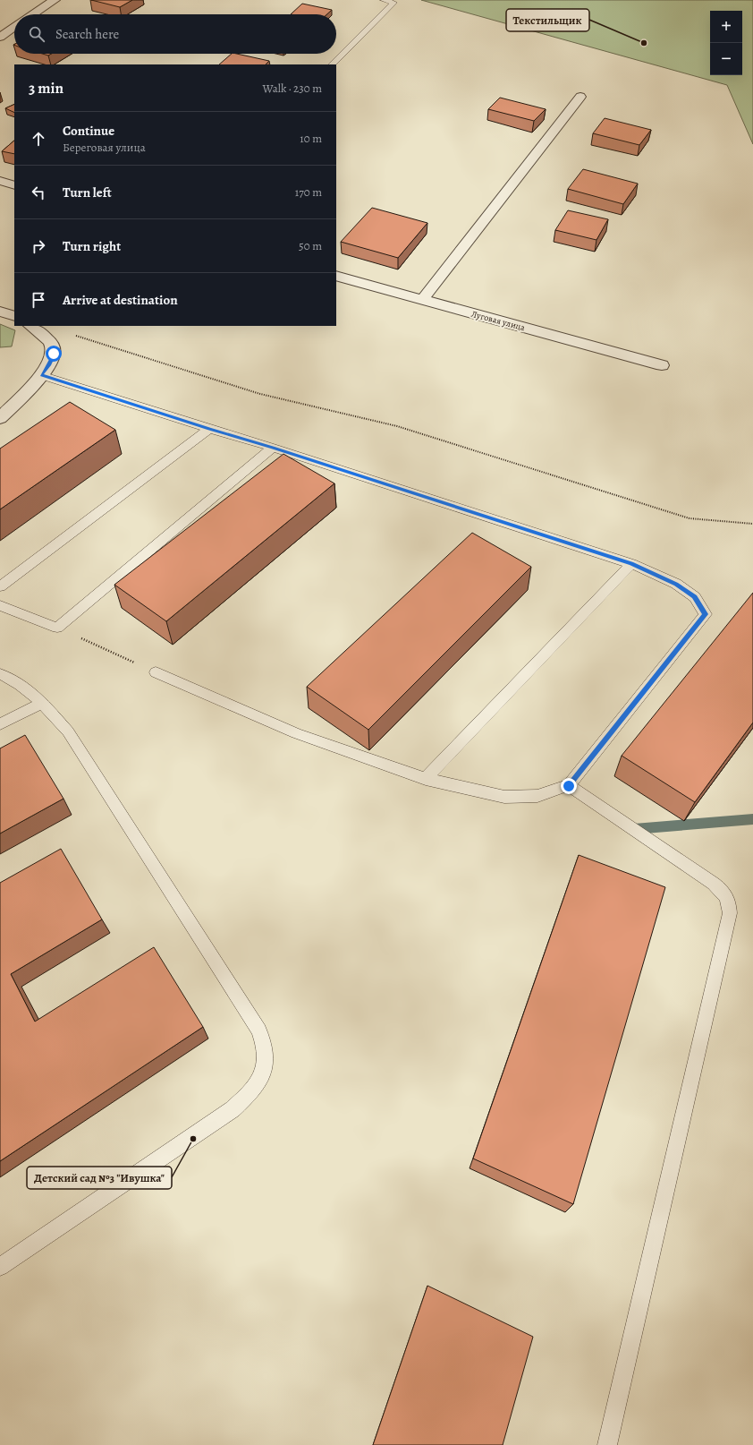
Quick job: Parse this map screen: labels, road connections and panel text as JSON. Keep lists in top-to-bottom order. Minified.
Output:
{"streets":{"street":["Луговая улица"]},"places":["Текстильщик","Детский сад №3 \"Ивушка\""],"page":{"map_buttons":["+","−"],"search":"Search here","heading":["3 min","Walk · 230 m"],"list":[["Continue","Береговая улица","10 m"],["Turn left","170 m"],["Turn right","50 m"],"Arrive at destination"]}}
